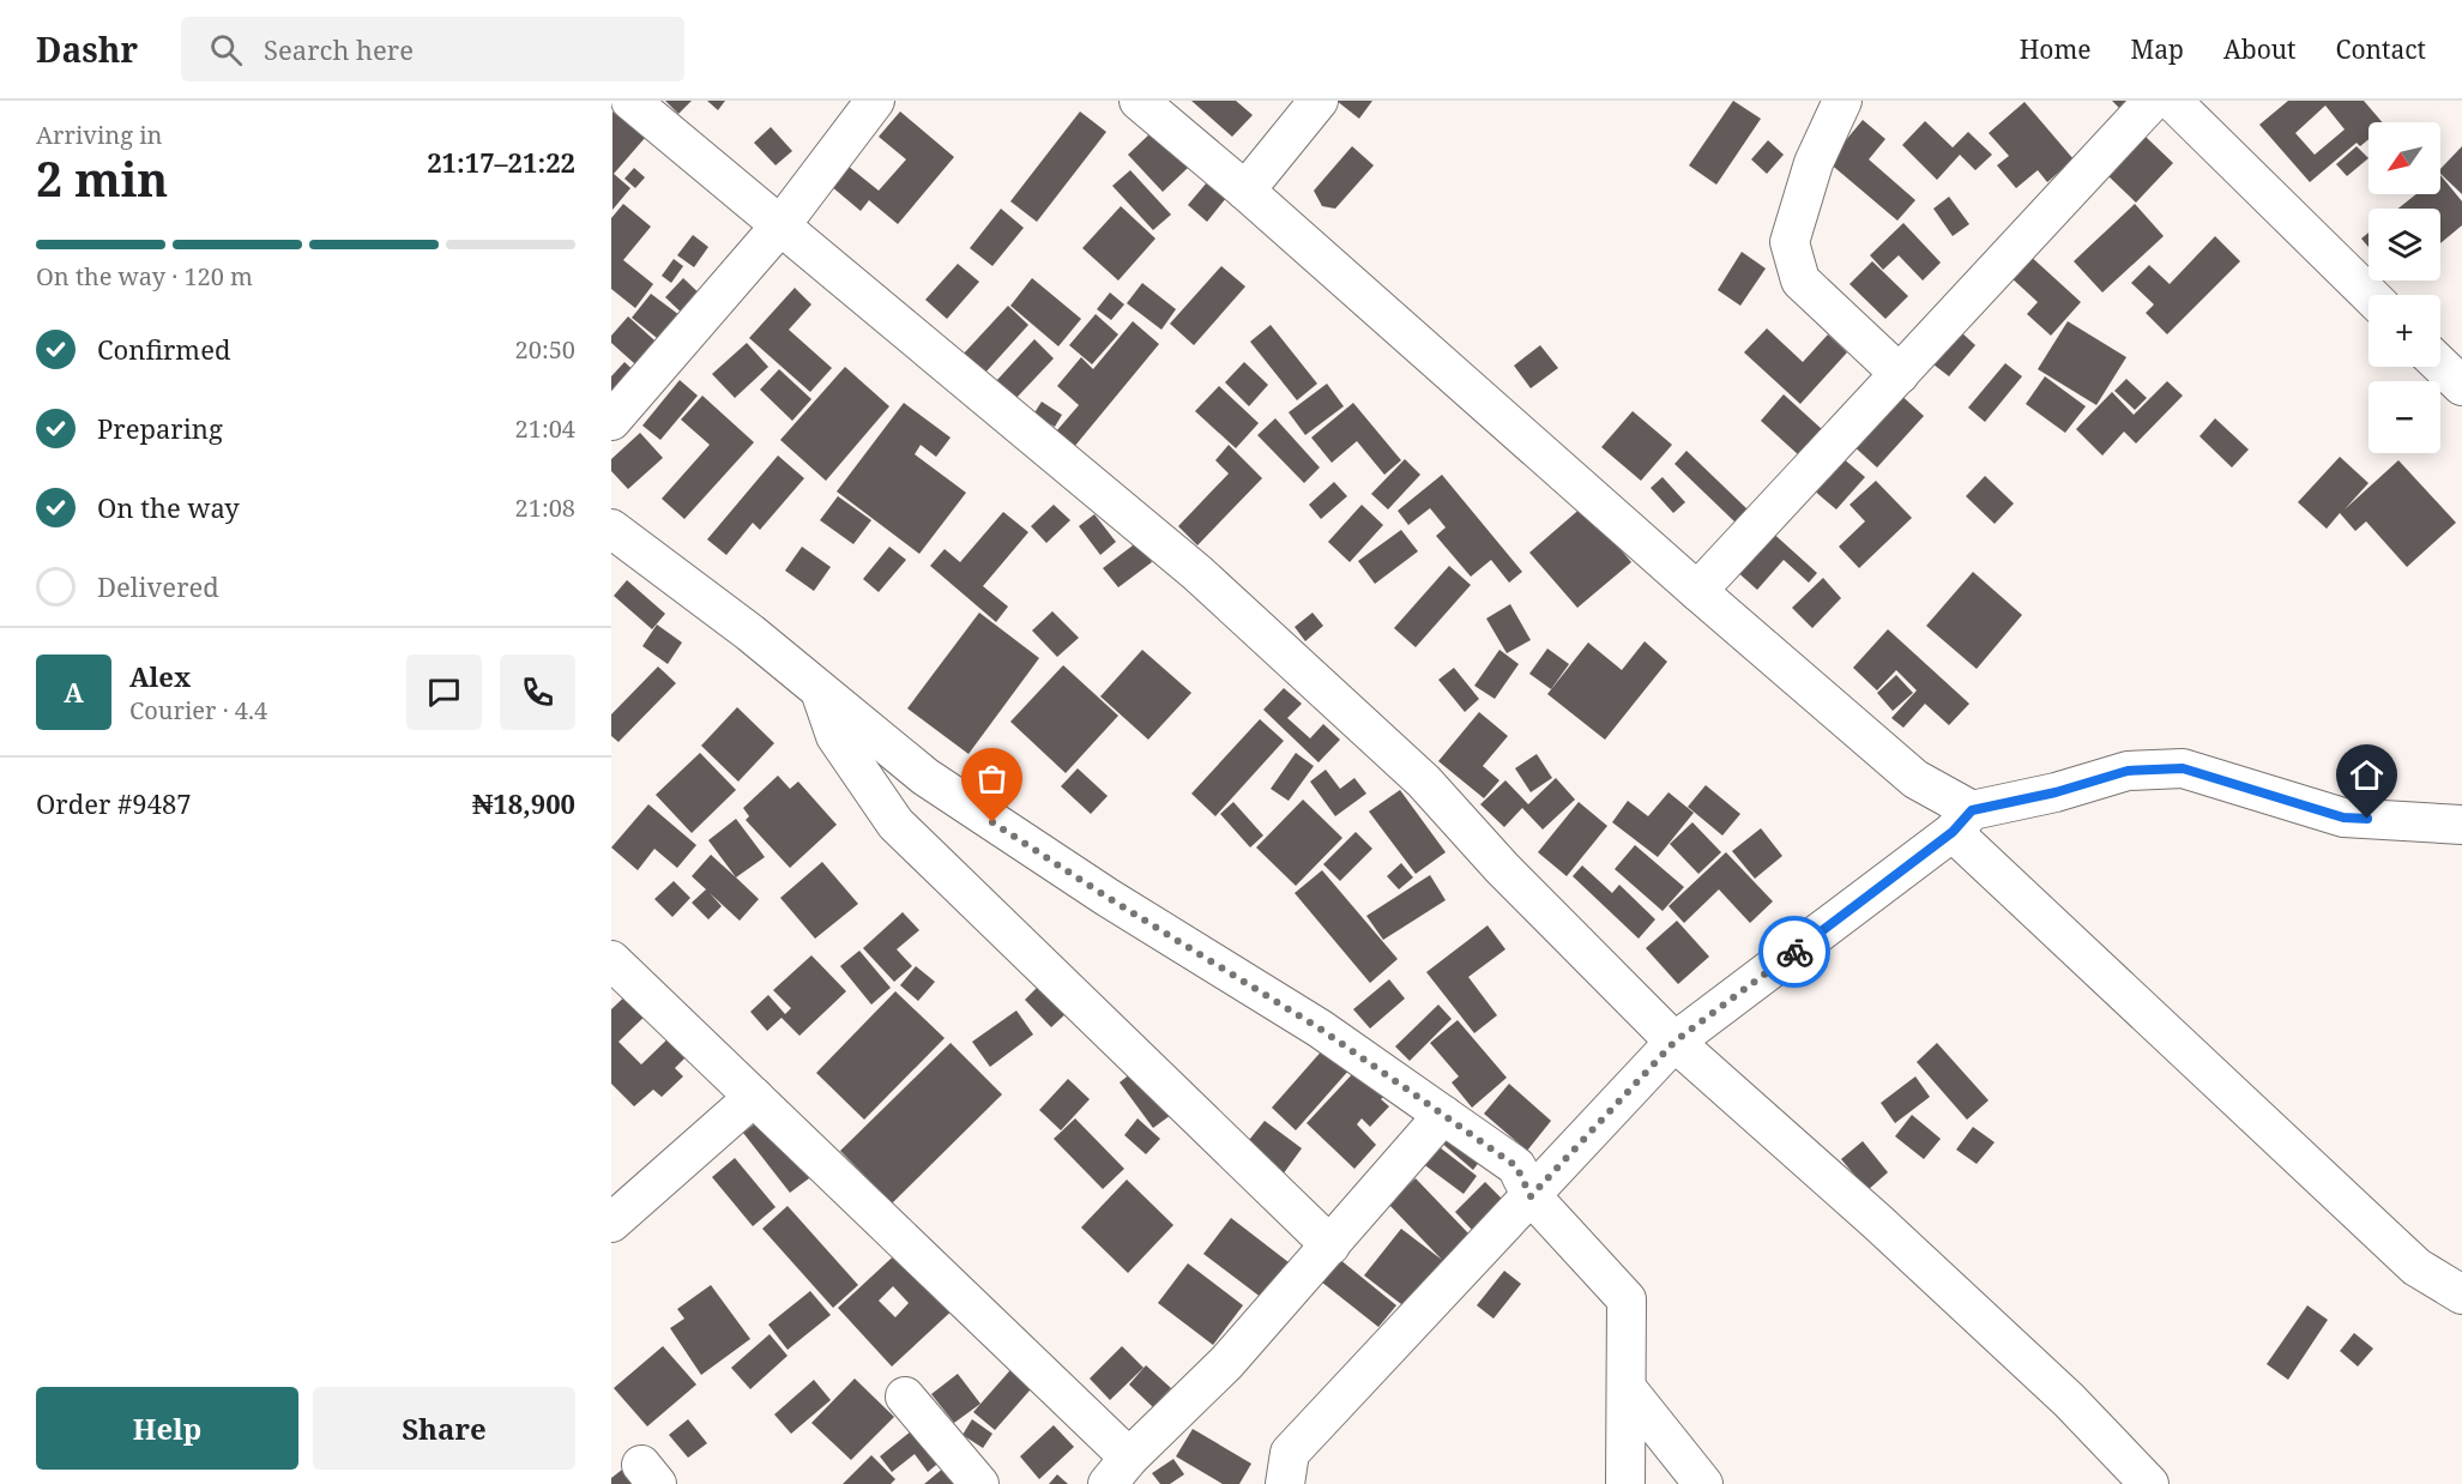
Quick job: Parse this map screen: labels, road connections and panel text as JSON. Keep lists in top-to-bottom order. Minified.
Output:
{"north":"bottom left","page":{"header":"Dashr","search":"Search here","nav":["Home","Map","About","Contact"],"heading":["2 min","Arriving in","21:17–21:22"],"panel":["Alex","Courier · 4.4","Order #9487","₦18,900"],"map_buttons":["+","−"],"bar":"On the way · 120 m","list":[["Confirmed","20:50"],["Preparing","21:04"],["On the way","21:08"],"Delivered"],"round":"A","buttons":["Help","Share"]}}
